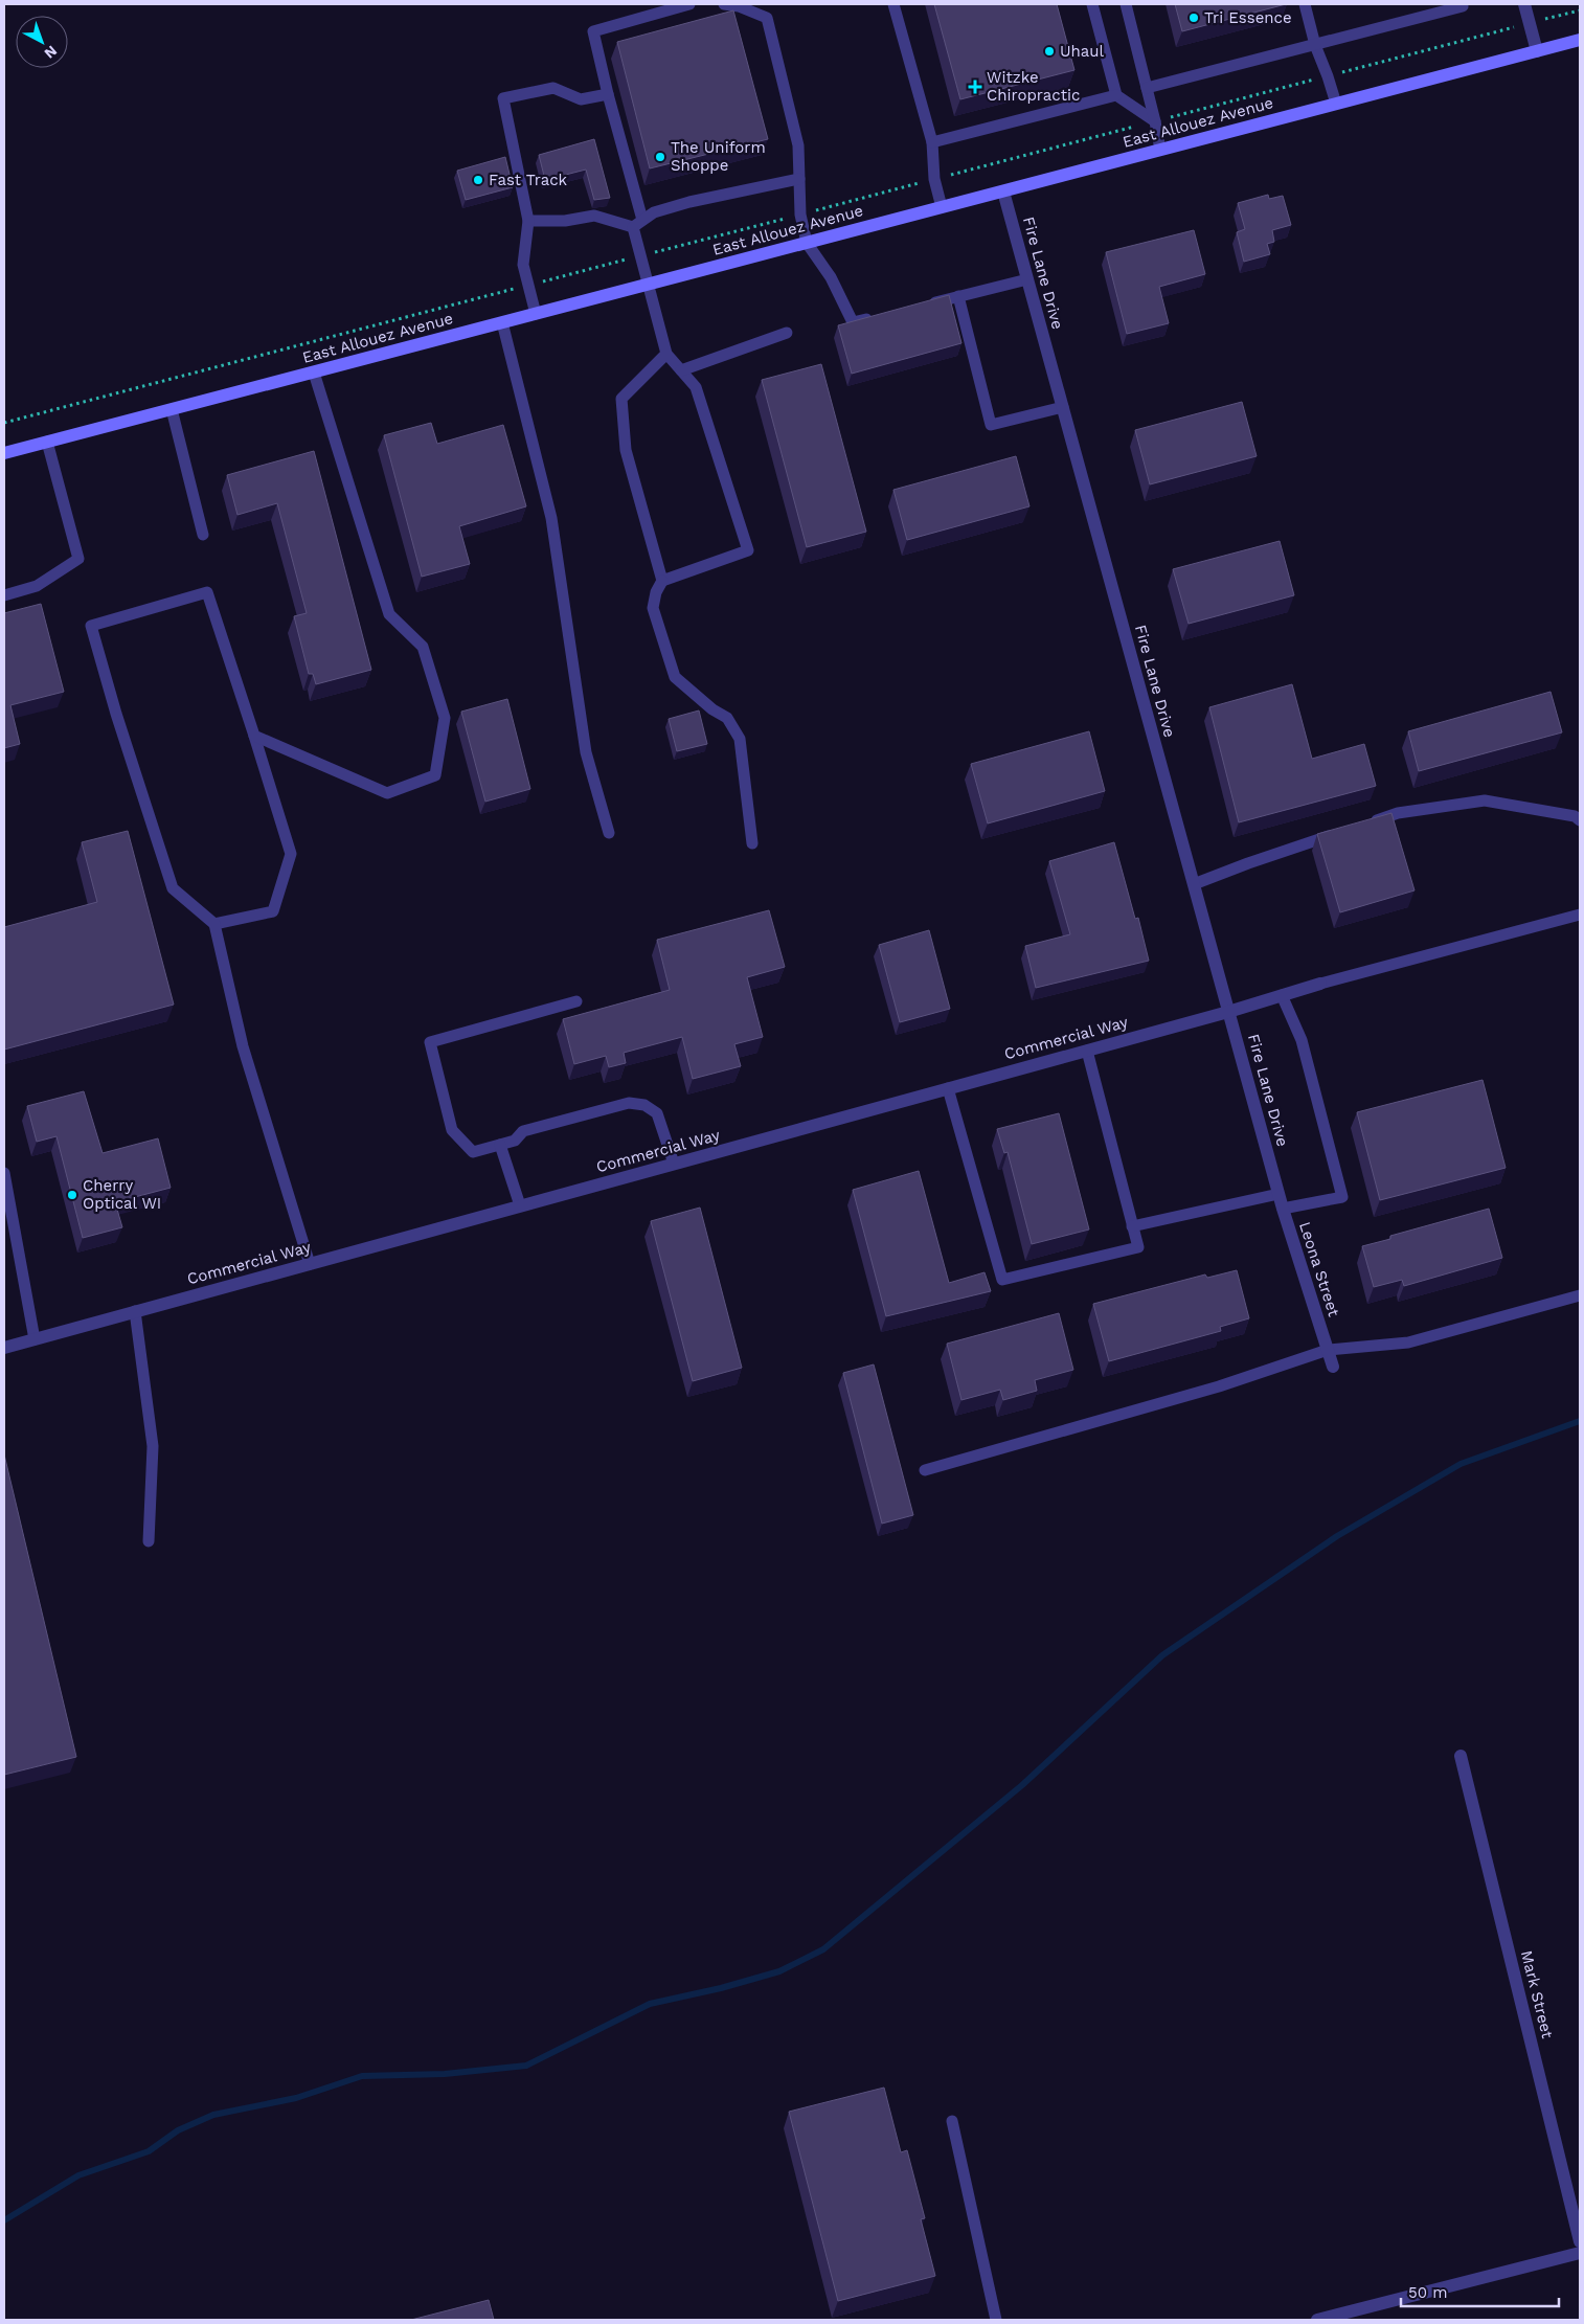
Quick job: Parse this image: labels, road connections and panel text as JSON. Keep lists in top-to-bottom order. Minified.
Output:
{"streets":{"street":["East Allouez Avenue","Fire Lane Drive","Commercial Way","Leona Street","Mark Street"]},"crossings":[["East Allouez Avenue","Fire Lane Drive"],["Fire Lane Drive","Commercial Way"],["Fire Lane Drive","Leona Street"]],"places":{"other":["Tri Essence","Uhaul","The Uniform Shoppe","Fast Track","Cherry Optical WI"],"health":["Witzke Chiropractic"]},"scale_bar":"50 m","north":"bottom right"}
